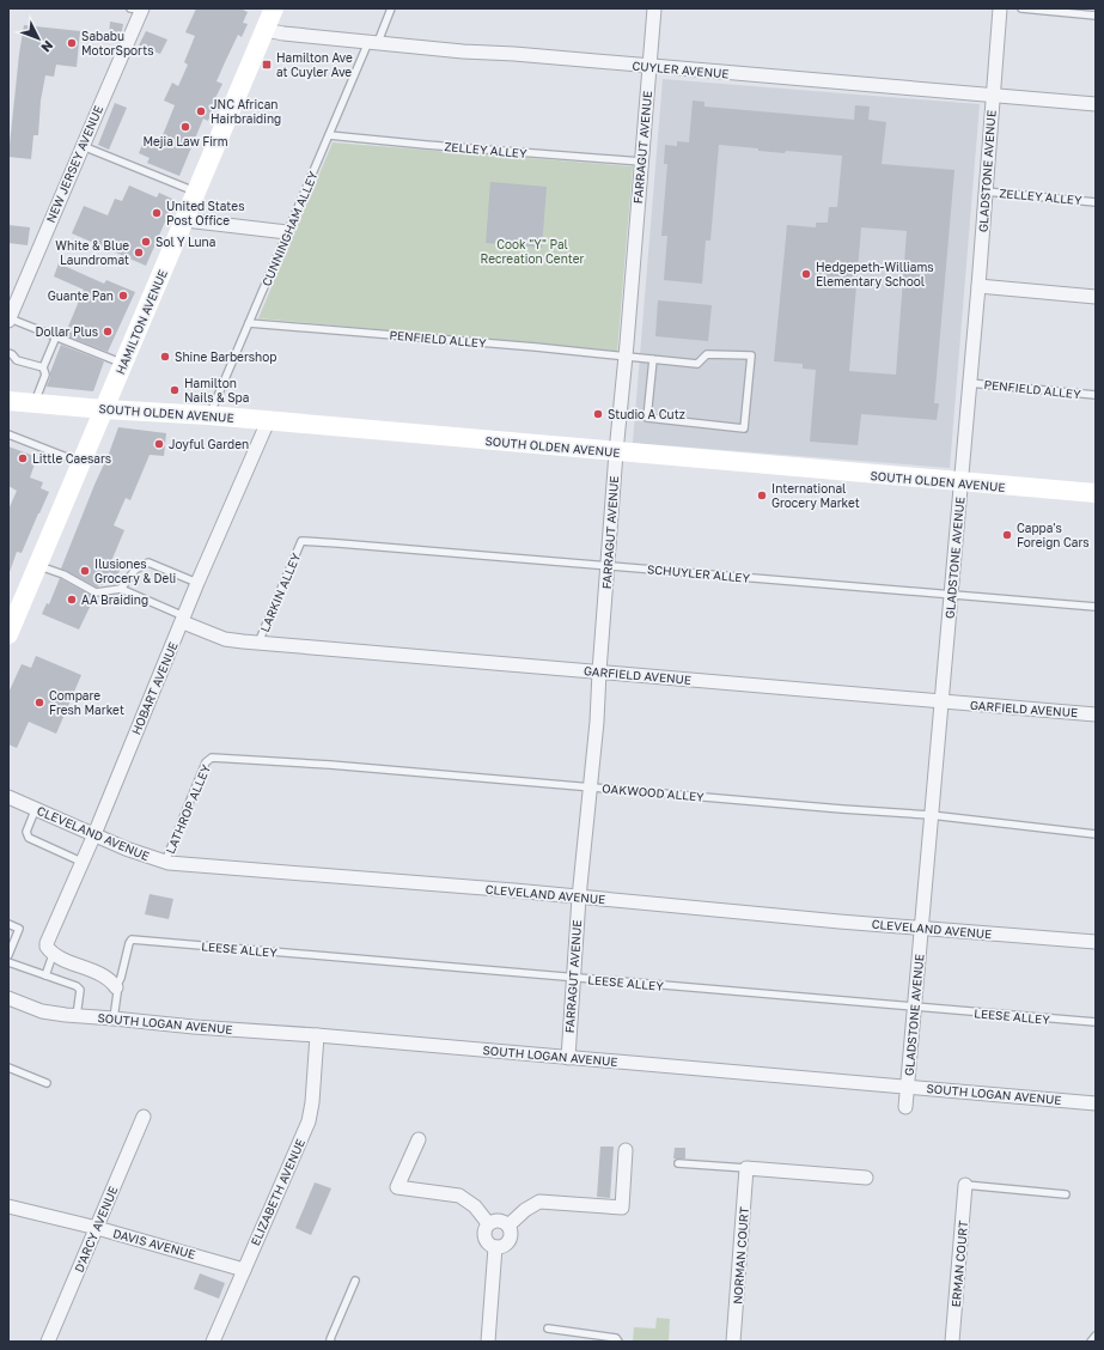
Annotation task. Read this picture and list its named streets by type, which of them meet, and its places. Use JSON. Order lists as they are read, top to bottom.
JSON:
{
  "streets": {
    "main road": ["HAMILTON AVENUE", "SOUTH OLDEN AVENUE"],
    "street": [
      "CUYLER AVENUE",
      "FARRAGUT AVENUE",
      "NEW JERSEY AVENUE",
      "GLADSTONE AVENUE",
      "GARFIELD AVENUE",
      "HOBART AVENUE",
      "CLEVELAND AVENUE",
      "SOUTH LOGAN AVENUE",
      "ELIZABETH AVENUE",
      "D'ARCY AVENUE",
      "DAVIS AVENUE",
      "NORMAN COURT",
      "ERMAN COURT"
    ],
    "lane": [
      "ZELLEY ALLEY",
      "CUNNINGHAM ALLEY",
      "PENFIELD ALLEY",
      "SCHUYLER ALLEY",
      "LARKIN ALLEY",
      "OAKWOOD ALLEY",
      "LATHROP ALLEY",
      "LEESE ALLEY"
    ]
  },
  "crossings": [
    ["CUYLER AVENUE", "FARRAGUT AVENUE"],
    ["CUYLER AVENUE", "GLADSTONE AVENUE"],
    ["CUYLER AVENUE", "CUNNINGHAM ALLEY"],
    ["CUYLER AVENUE", "HAMILTON AVENUE"],
    ["FARRAGUT AVENUE", "ZELLEY ALLEY"],
    ["FARRAGUT AVENUE", "PENFIELD ALLEY"],
    ["FARRAGUT AVENUE", "SOUTH OLDEN AVENUE"],
    ["FARRAGUT AVENUE", "SCHUYLER ALLEY"],
    ["FARRAGUT AVENUE", "GARFIELD AVENUE"],
    ["FARRAGUT AVENUE", "OAKWOOD ALLEY"],
    ["FARRAGUT AVENUE", "CLEVELAND AVENUE"],
    ["FARRAGUT AVENUE", "LEESE ALLEY"],
    ["FARRAGUT AVENUE", "SOUTH LOGAN AVENUE"],
    ["ZELLEY ALLEY", "GLADSTONE AVENUE"],
    ["ZELLEY ALLEY", "CUNNINGHAM ALLEY"],
    ["GLADSTONE AVENUE", "PENFIELD ALLEY"],
    ["GLADSTONE AVENUE", "SOUTH OLDEN AVENUE"],
    ["GLADSTONE AVENUE", "SCHUYLER ALLEY"],
    ["GLADSTONE AVENUE", "GARFIELD AVENUE"],
    ["GLADSTONE AVENUE", "OAKWOOD ALLEY"],
    ["GLADSTONE AVENUE", "CLEVELAND AVENUE"],
    ["GLADSTONE AVENUE", "LEESE ALLEY"],
    ["GLADSTONE AVENUE", "SOUTH LOGAN AVENUE"],
    ["CUNNINGHAM ALLEY", "PENFIELD ALLEY"],
    ["CUNNINGHAM ALLEY", "SOUTH OLDEN AVENUE"],
    ["HAMILTON AVENUE", "SOUTH OLDEN AVENUE"],
    ["SOUTH OLDEN AVENUE", "HOBART AVENUE"],
    ["SCHUYLER ALLEY", "LARKIN ALLEY"],
    ["LARKIN ALLEY", "GARFIELD AVENUE"],
    ["GARFIELD AVENUE", "HOBART AVENUE"],
    ["HOBART AVENUE", "CLEVELAND AVENUE"],
    ["OAKWOOD ALLEY", "LATHROP ALLEY"],
    ["LATHROP ALLEY", "CLEVELAND AVENUE"],
    ["SOUTH LOGAN AVENUE", "ELIZABETH AVENUE"],
    ["ELIZABETH AVENUE", "DAVIS AVENUE"],
    ["D'ARCY AVENUE", "DAVIS AVENUE"]
  ],
  "parks": ["Cook \"Y\" Pal Recreation Center"],
  "places": {
    "other": [
      "Sababu MotorSports",
      "JNC African Hairbraiding",
      "Mejia Law Firm",
      "United States Post Office",
      "Sol Y Luna",
      "White & Blue Laundromat",
      "Hedgepeth-Williams Elementary School",
      "Guante Pan",
      "Dollar Plus",
      "Shine Barbershop",
      "Hamilton Nails & Spa",
      "Studio A Cutz",
      "Joyful Garden",
      "Little Caesars",
      "International Grocery Market",
      "Cappa's Foreign Cars",
      "Ilusiones Grocery & Deli",
      "AA Braiding",
      "Compare Fresh Market"
    ],
    "transit": ["Hamilton Ave at Cuyler Ave"]
  },
  "north": "bottom right"
}
